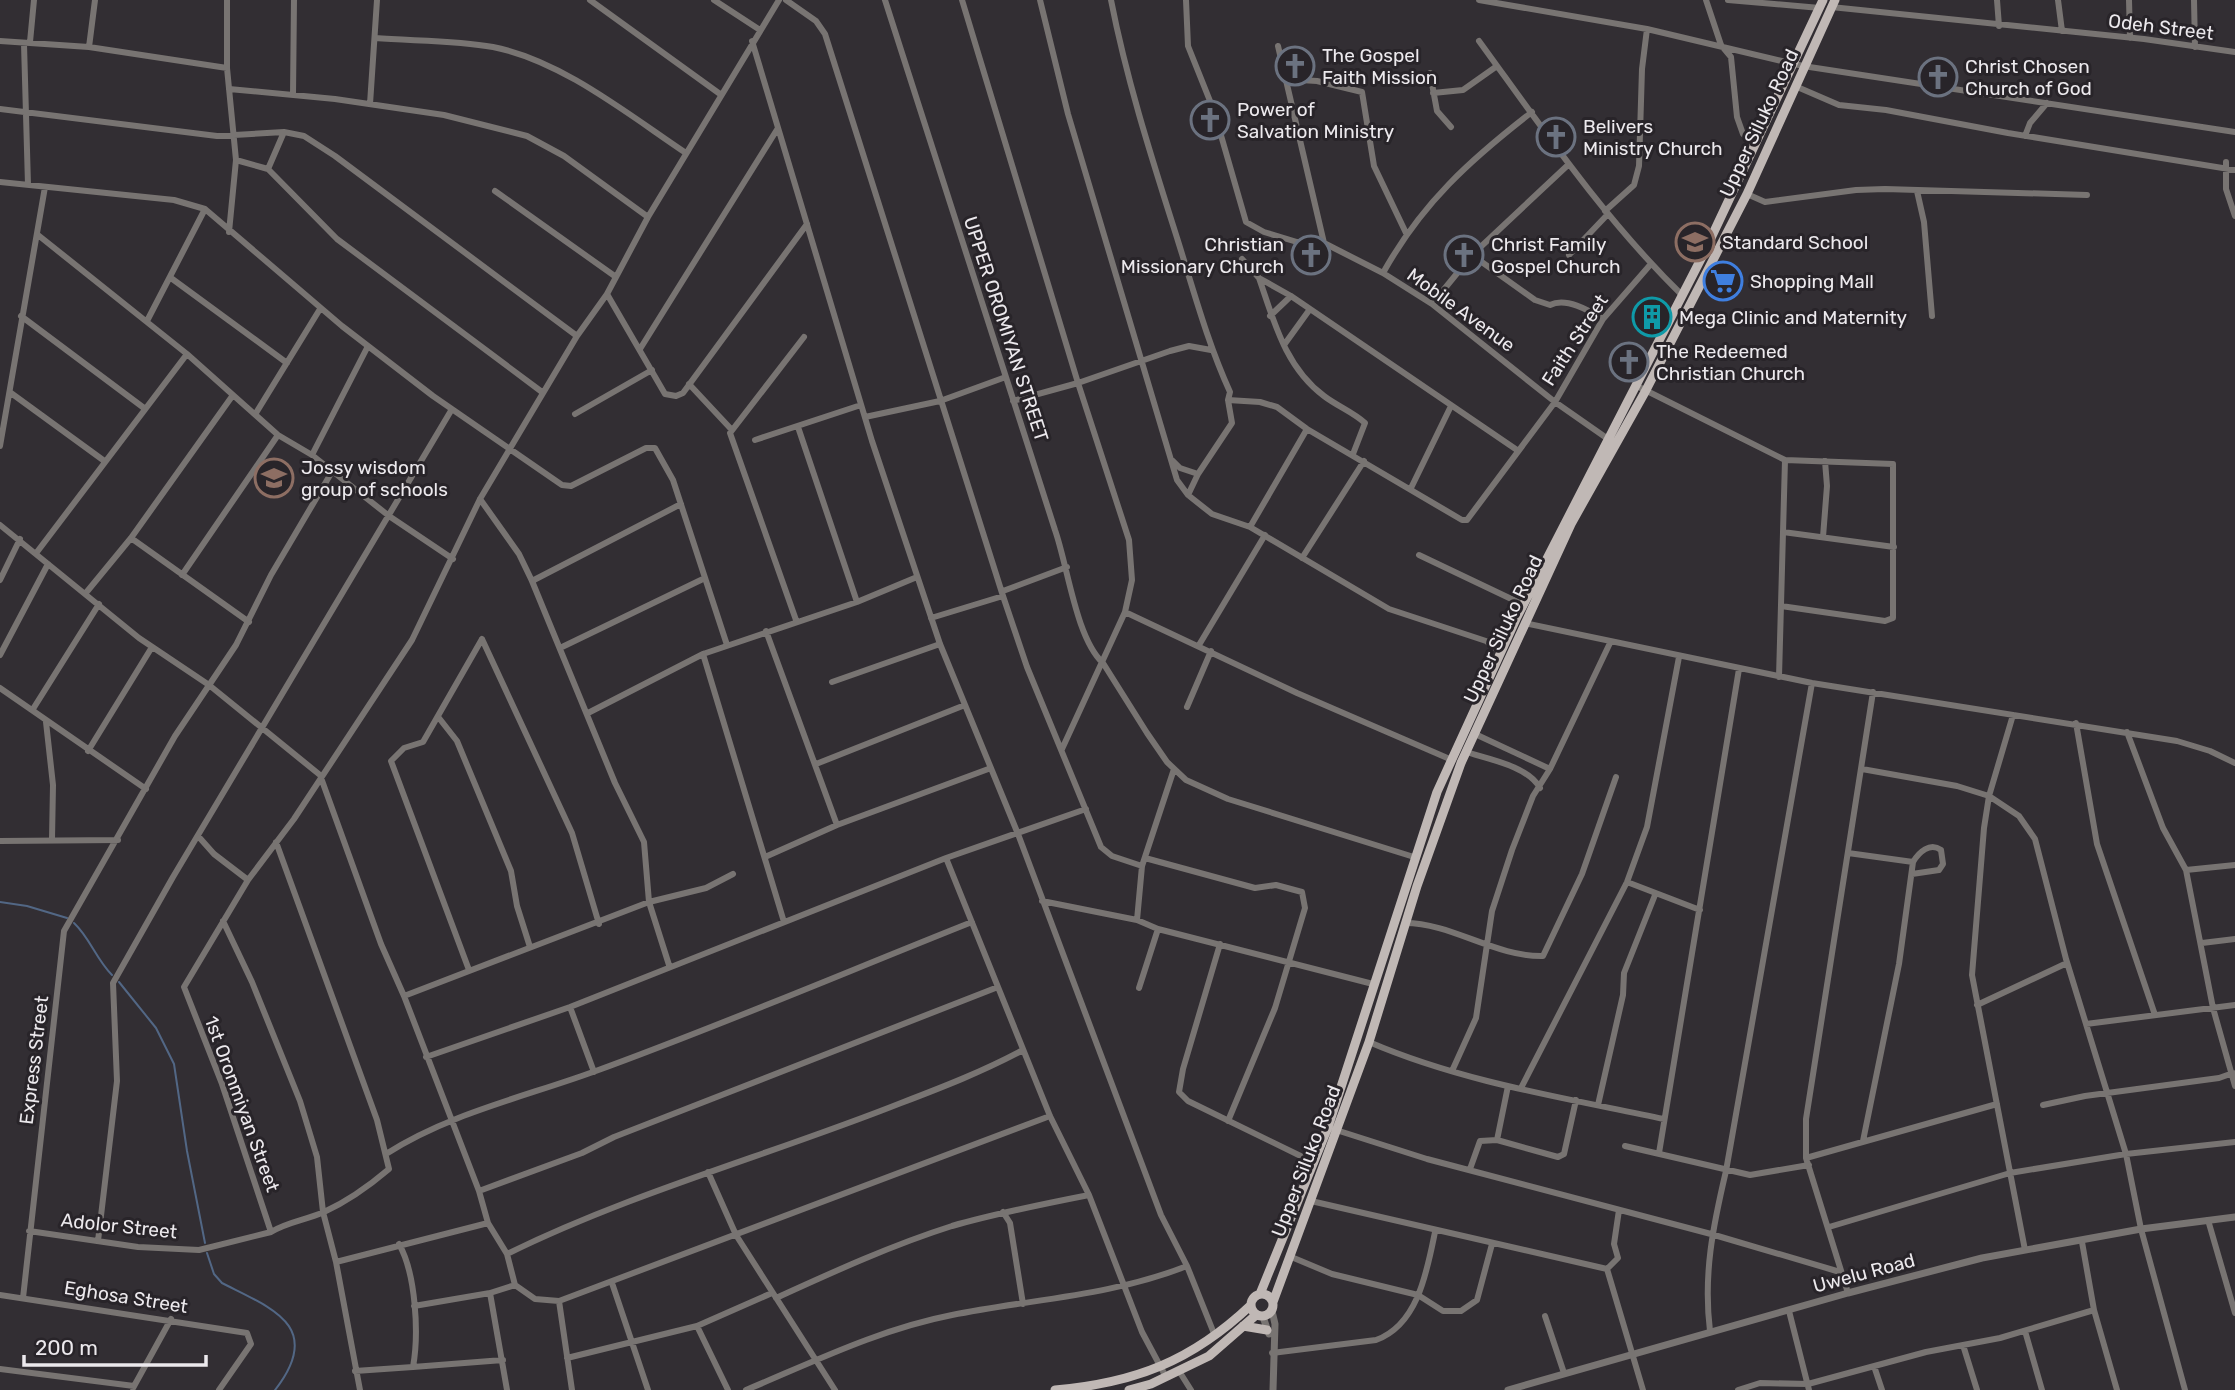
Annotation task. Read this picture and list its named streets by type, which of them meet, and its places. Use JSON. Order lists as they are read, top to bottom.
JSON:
{
  "streets": {
    "main road": ["Upper Siluko Road"],
    "street": [
      "Odeh Street",
      "Mobile Avenue",
      "UPPER OROMIYAN STREET",
      "Faith Street",
      "Express Street",
      "1st Oronmiyan Street",
      "Adolor Street",
      "Uwelu Road",
      "Eghosa Street"
    ]
  },
  "crossings": [
    ["Odeh Street", "Upper Siluko Road"],
    ["Upper Siluko Road", "Mobile Avenue"],
    ["Mobile Avenue", "Faith Street"],
    ["Express Street", "Adolor Street"],
    ["Express Street", "Eghosa Street"],
    ["1st Oronmiyan Street", "Adolor Street"]
  ],
  "places": {
    "church": [
      "The Gospel Faith Mission",
      "Christ Chosen Church of God",
      "Power of Salvation Ministry",
      "Belivers Ministry Church",
      "Christian Missionary Church",
      "Christ Family Gospel Church",
      "The Redeemed Christian Church"
    ],
    "school or university": ["Standard School", "Jossy wisdom group of schools"],
    "supermarket": ["Shopping Mall"],
    "building": ["Mega Clinic and Maternity"]
  },
  "scale_bar": "200 m"
}
